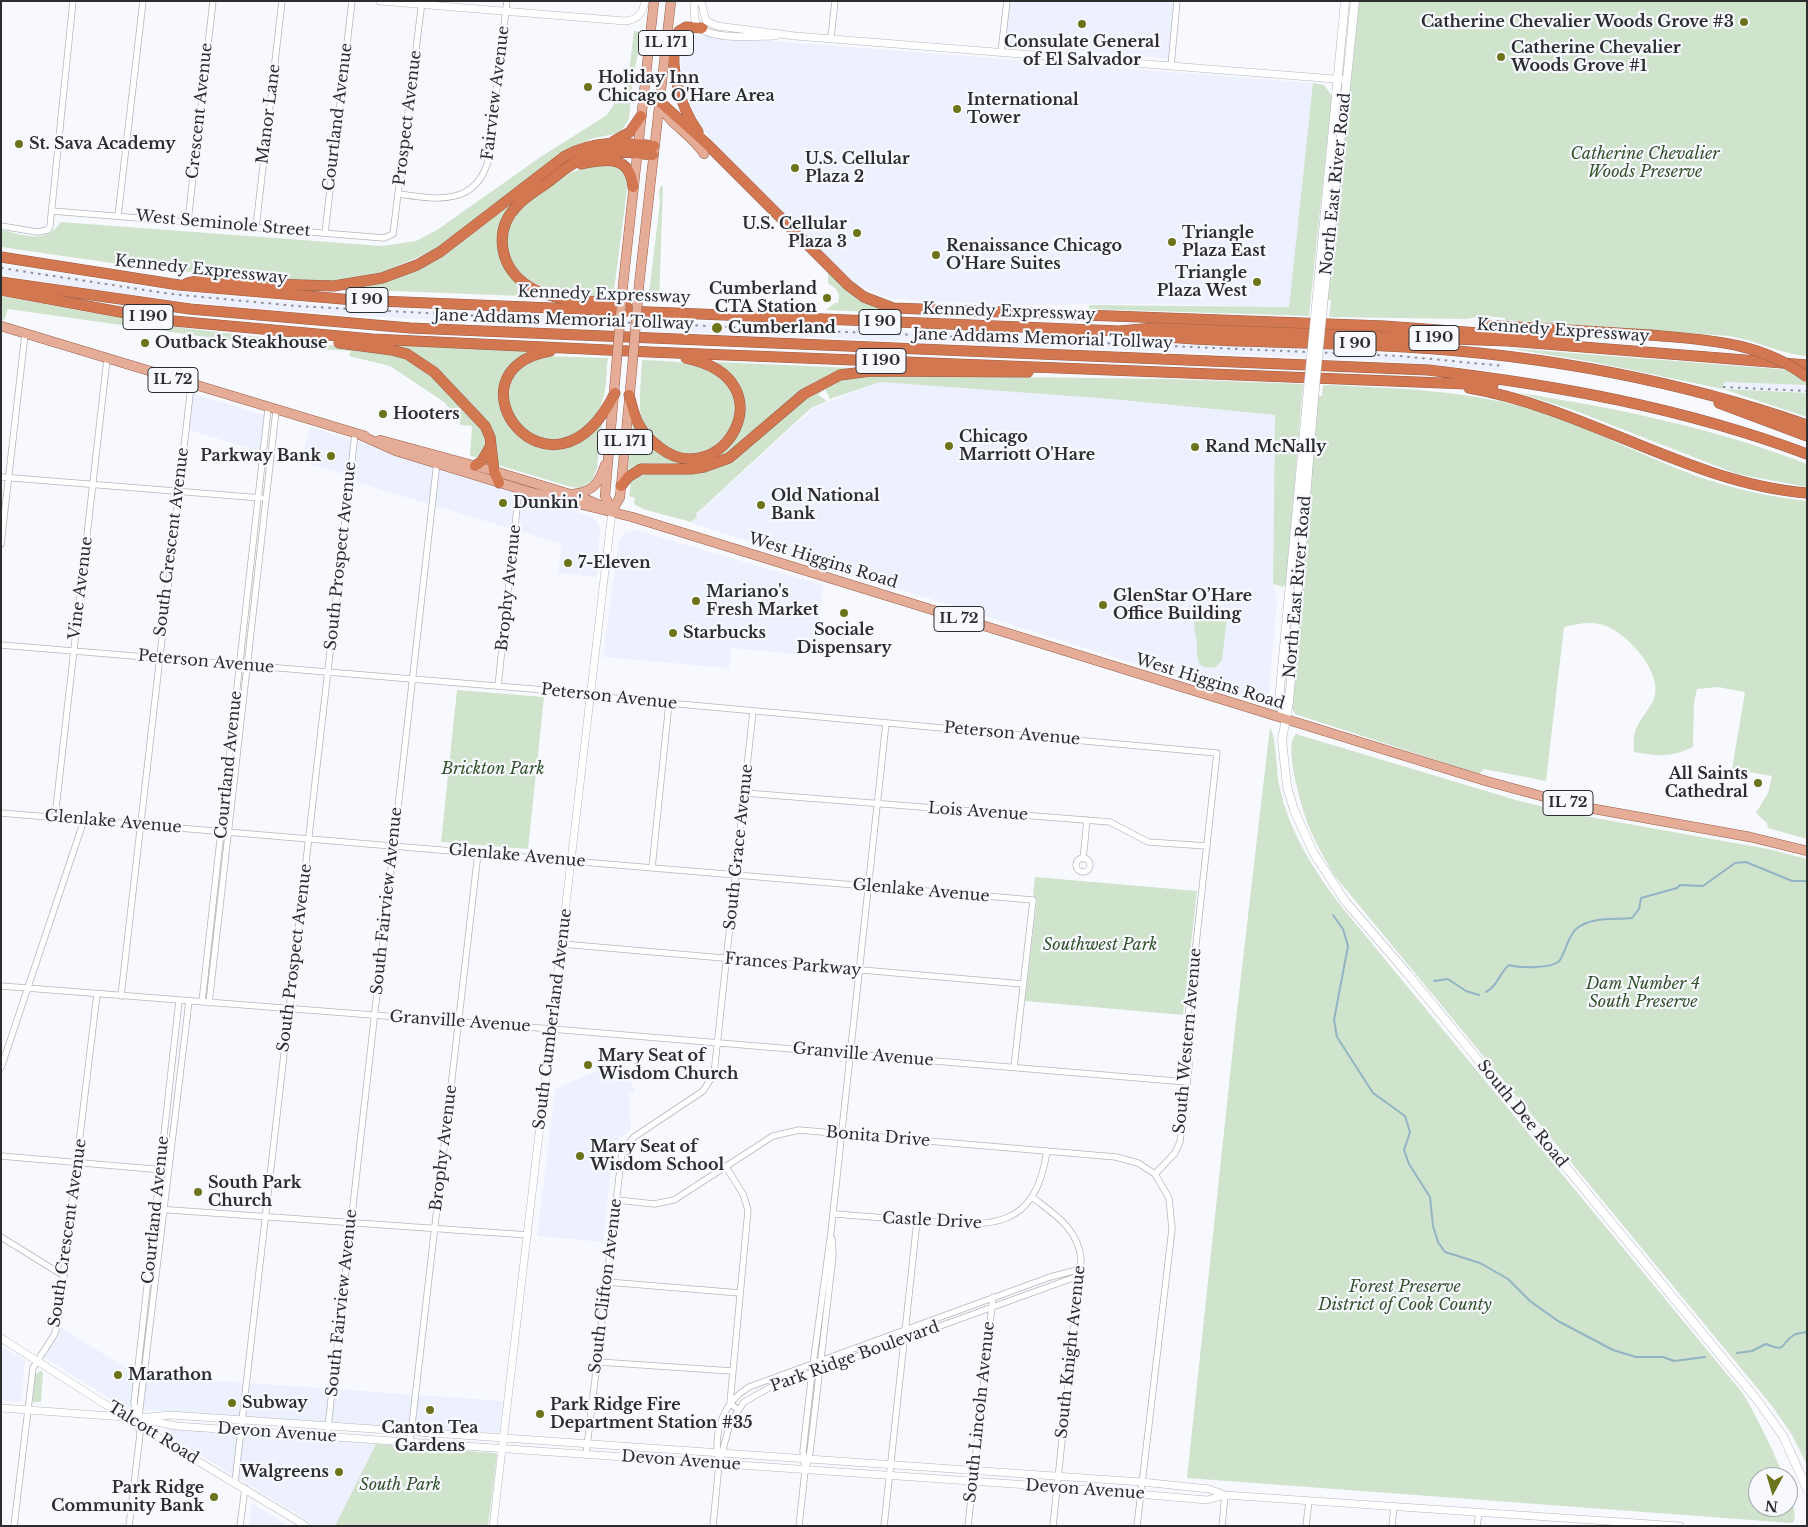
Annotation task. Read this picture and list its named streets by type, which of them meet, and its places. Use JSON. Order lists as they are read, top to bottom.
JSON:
{
  "streets": {
    "highway": [
      "Kennedy Expressway",
      "I 90",
      "I 190",
      "Jane Addams Memorial Tollway"
    ],
    "main road": [
      "IL 171",
      "North East River Road",
      "IL 72",
      "West Higgins Road",
      "South Dee Road"
    ],
    "street": [
      "Fairview Avenue",
      "Crescent Avenue",
      "Manor Lane",
      "Courtland Avenue",
      "Prospect Avenue",
      "West Seminole Street",
      "South Crescent Avenue",
      "South Prospect Avenue",
      "Vine Avenue",
      "Brophy Avenue",
      "Peterson Avenue",
      "Lois Avenue",
      "Glenlake Avenue",
      "South Grace Avenue",
      "South Fairview Avenue",
      "Frances Parkway",
      "South Cumberland Avenue",
      "Granville Avenue",
      "South Western Avenue",
      "Bonita Drive",
      "Castle Drive",
      "South Clifton Avenue",
      "South Knight Avenue",
      "Park Ridge Boulevard",
      "South Lincoln Avenue",
      "Talcott Road",
      "Devon Avenue"
    ]
  },
  "crossings": [
    ["IL 171", "West Higgins Road"],
    ["IL 171", "South Cumberland Avenue"],
    ["Fairview Avenue", "Prospect Avenue"],
    ["Crescent Avenue", "West Seminole Street"],
    ["Manor Lane", "West Seminole Street"],
    ["Courtland Avenue", "West Seminole Street"],
    ["Courtland Avenue", "West Higgins Road"],
    ["Courtland Avenue", "Peterson Avenue"],
    ["Courtland Avenue", "Glenlake Avenue"],
    ["Courtland Avenue", "Granville Avenue"],
    ["Courtland Avenue", "Talcott Road"],
    ["Courtland Avenue", "Devon Avenue"],
    ["Prospect Avenue", "West Seminole Street"],
    ["North East River Road", "West Higgins Road"],
    ["North East River Road", "South Dee Road"],
    ["Kennedy Expressway", "Jane Addams Memorial Tollway"],
    ["South Crescent Avenue", "West Higgins Road"],
    ["South Crescent Avenue", "Peterson Avenue"],
    ["South Crescent Avenue", "Glenlake Avenue"],
    ["South Crescent Avenue", "Granville Avenue"],
    ["South Crescent Avenue", "Talcott Road"],
    ["South Crescent Avenue", "Devon Avenue"],
    ["South Prospect Avenue", "West Higgins Road"],
    ["South Prospect Avenue", "Peterson Avenue"],
    ["South Prospect Avenue", "Glenlake Avenue"],
    ["South Prospect Avenue", "Granville Avenue"],
    ["South Prospect Avenue", "Talcott Road"],
    ["South Prospect Avenue", "Devon Avenue"],
    ["West Higgins Road", "Vine Avenue"],
    ["West Higgins Road", "Brophy Avenue"],
    ["West Higgins Road", "South Fairview Avenue"],
    ["West Higgins Road", "South Cumberland Avenue"],
    ["West Higgins Road", "South Dee Road"],
    ["Vine Avenue", "Peterson Avenue"],
    ["Vine Avenue", "Glenlake Avenue"],
    ["Brophy Avenue", "Peterson Avenue"],
    ["Brophy Avenue", "Glenlake Avenue"],
    ["Brophy Avenue", "Granville Avenue"],
    ["Brophy Avenue", "Devon Avenue"],
    ["Peterson Avenue", "South Grace Avenue"],
    ["Peterson Avenue", "South Fairview Avenue"],
    ["Peterson Avenue", "South Cumberland Avenue"],
    ["Peterson Avenue", "South Western Avenue"],
    ["Lois Avenue", "South Grace Avenue"],
    ["Lois Avenue", "South Western Avenue"],
    ["Glenlake Avenue", "South Grace Avenue"],
    ["Glenlake Avenue", "South Fairview Avenue"],
    ["Glenlake Avenue", "Frances Parkway"],
    ["Glenlake Avenue", "South Cumberland Avenue"],
    ["South Grace Avenue", "Frances Parkway"],
    ["South Grace Avenue", "Granville Avenue"],
    ["South Grace Avenue", "South Clifton Avenue"],
    ["South Fairview Avenue", "Granville Avenue"],
    ["South Fairview Avenue", "Devon Avenue"],
    ["Frances Parkway", "South Cumberland Avenue"],
    ["South Cumberland Avenue", "Granville Avenue"],
    ["South Cumberland Avenue", "Devon Avenue"],
    ["Granville Avenue", "South Western Avenue"],
    ["Granville Avenue", "South Clifton Avenue"],
    ["South Western Avenue", "Bonita Drive"],
    ["Bonita Drive", "Castle Drive"],
    ["Bonita Drive", "South Clifton Avenue"],
    ["Castle Drive", "South Knight Avenue"],
    ["South Clifton Avenue", "Devon Avenue"],
    ["South Knight Avenue", "Park Ridge Boulevard"],
    ["South Knight Avenue", "Devon Avenue"],
    ["Park Ridge Boulevard", "South Lincoln Avenue"],
    ["Park Ridge Boulevard", "Devon Avenue"],
    ["South Lincoln Avenue", "Devon Avenue"],
    ["Talcott Road", "Devon Avenue"]
  ],
  "parks": [
    "Catherine Chevalier Woods Preserve",
    "Brickton Park",
    "Southwest Park",
    "Dam Number 4 South Preserve",
    "Forest Preserve District of Cook County",
    "South Park"
  ],
  "places": [
    "Catherine Chevalier Woods Grove #3",
    "Consulate General of El Salvador",
    "Catherine Chevalier Woods Grove #1",
    "Holiday Inn Chicago O'Hare Area",
    "International Tower",
    "St. Sava Academy",
    "U.S. Cellular Plaza 2",
    "U.S. Cellular Plaza 3",
    "Triangle Plaza East",
    "Renaissance Chicago O'Hare Suites",
    "Triangle Plaza West",
    "Cumberland CTA Station",
    "Cumberland",
    "Outback Steakhouse",
    "Hooters",
    "Chicago Marriott O'Hare",
    "Rand McNally",
    "Parkway Bank",
    "Dunkin'",
    "Old National Bank",
    "7-Eleven",
    "Mariano's Fresh Market",
    "GlenStar O’Hare Office Building",
    "Sociale Dispensary",
    "Starbucks",
    "All Saints Cathedral",
    "Mary Seat of Wisdom Church",
    "Mary Seat of Wisdom School",
    "South Park Church",
    "Marathon",
    "Subway",
    "Canton Tea Gardens",
    "Park Ridge Fire Department Station #35",
    "Walgreens",
    "Park Ridge Community Bank"
  ],
  "north": "bottom"
}
